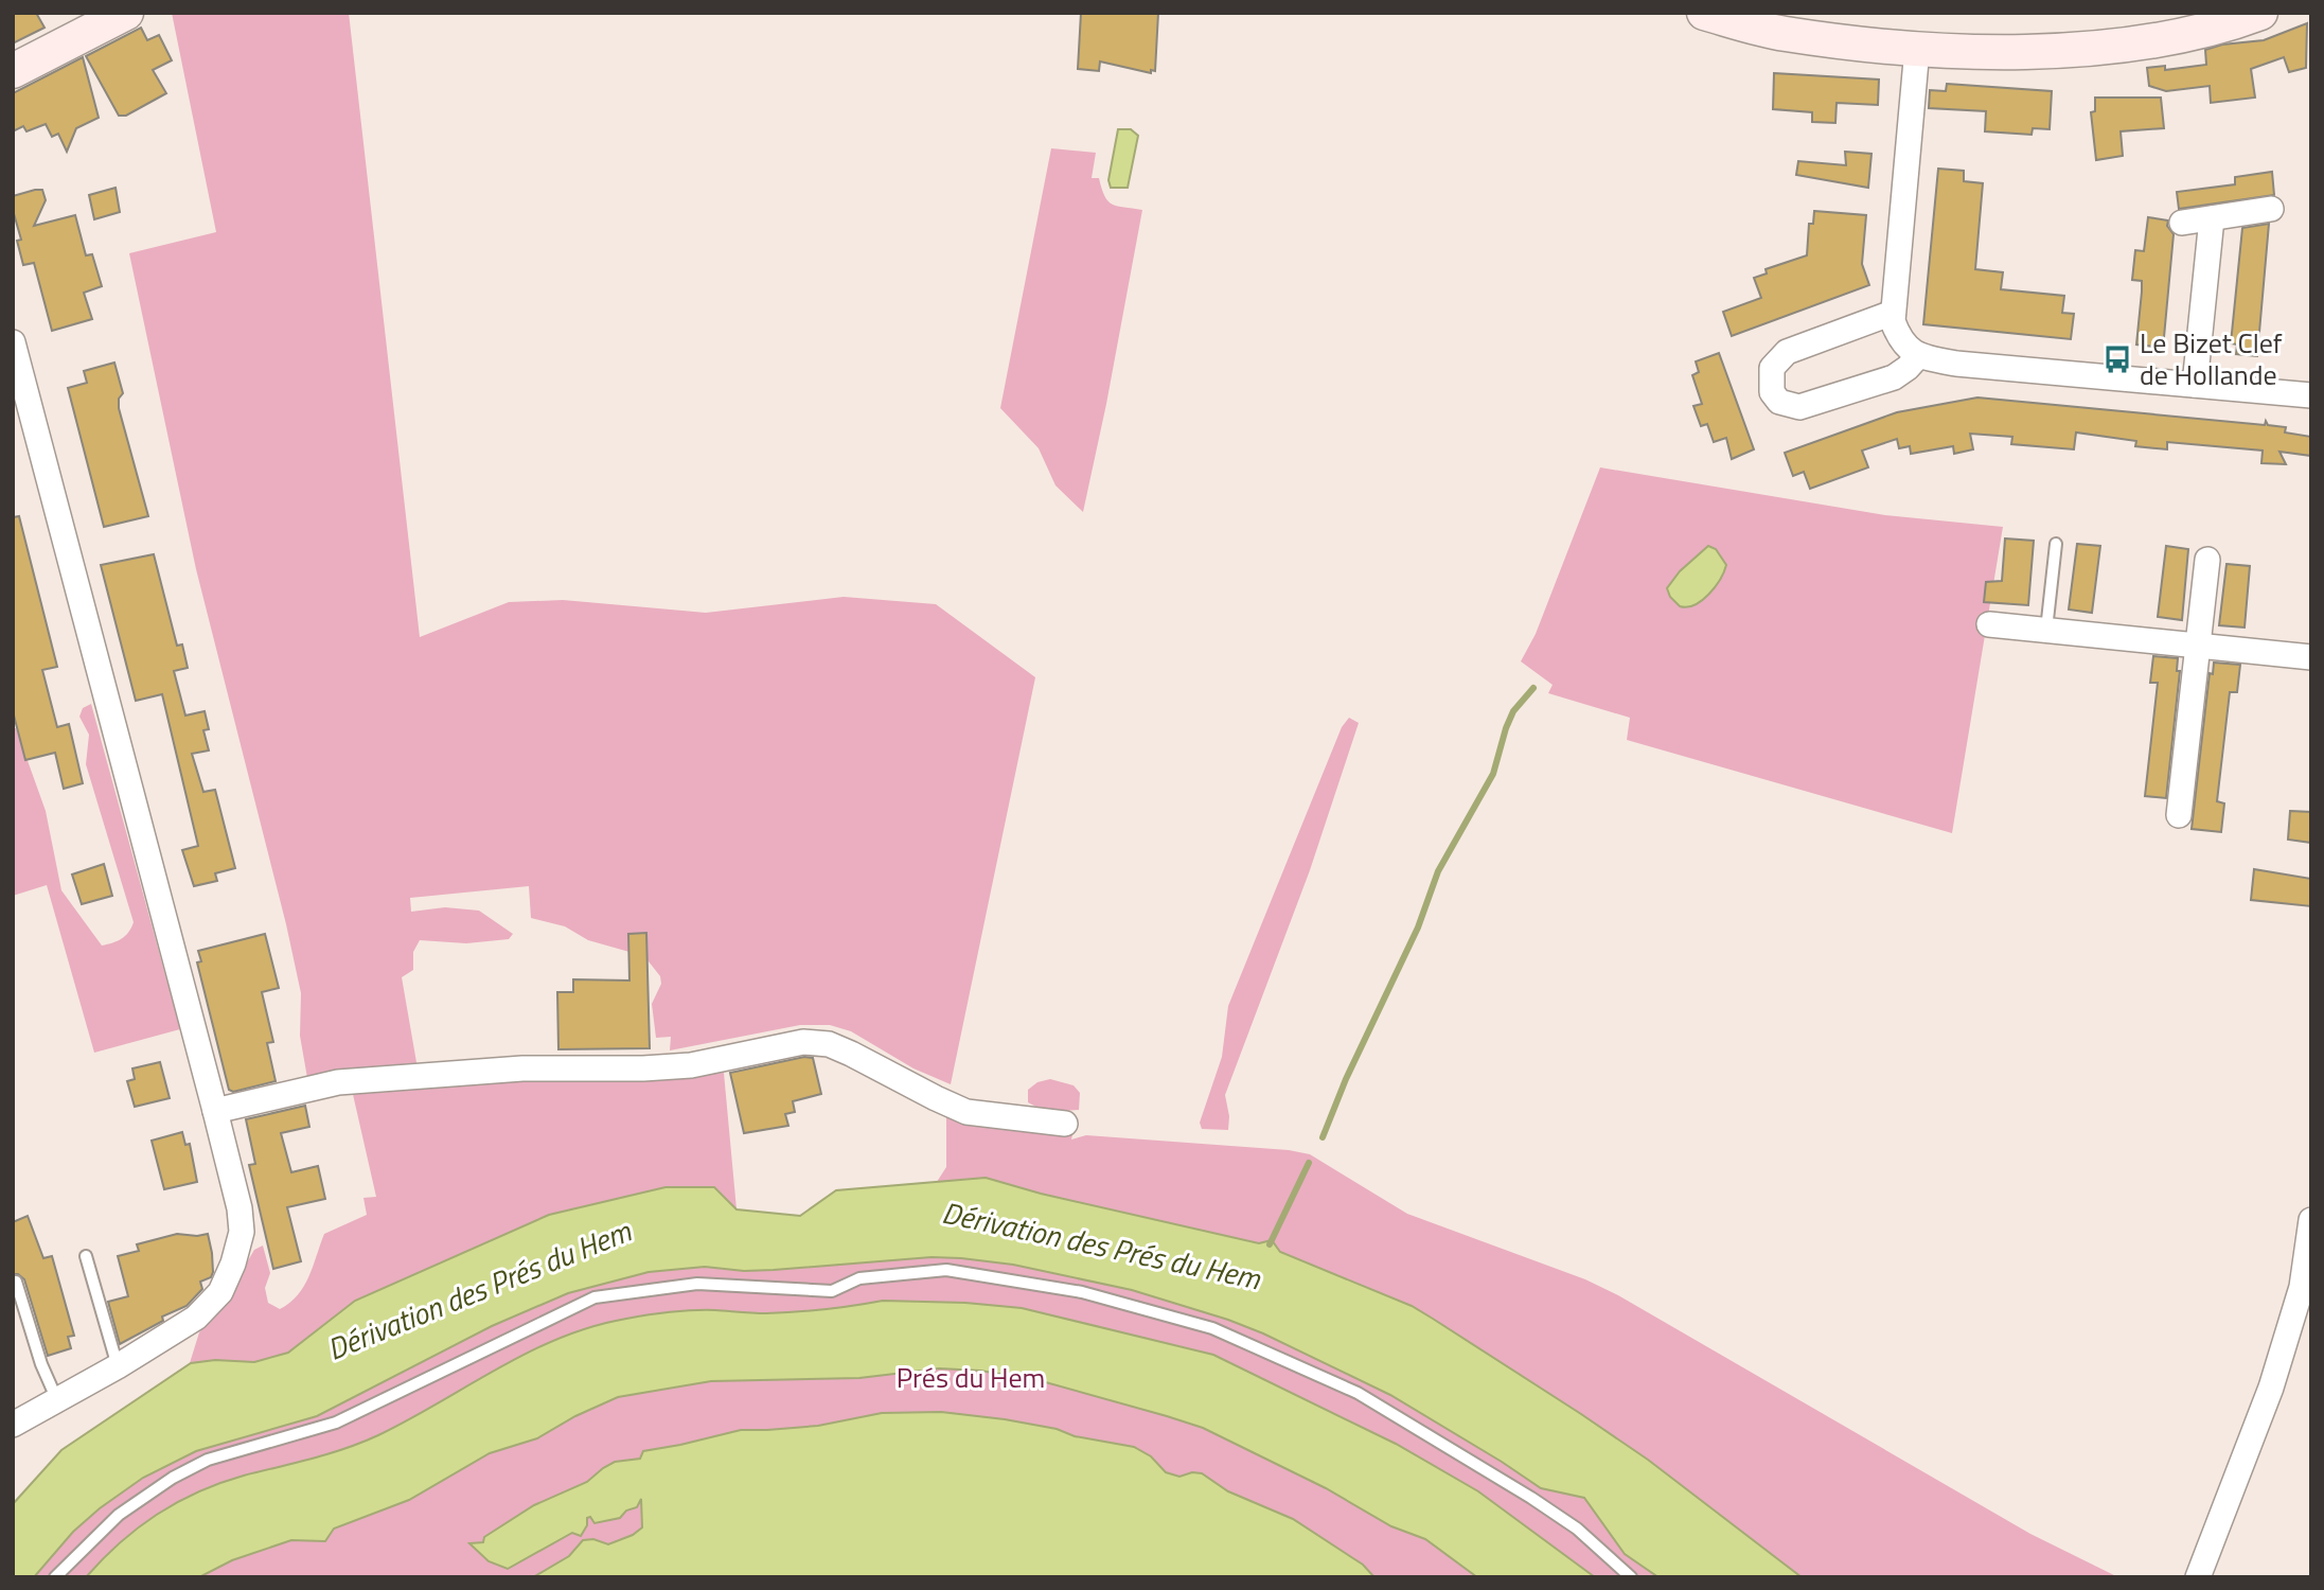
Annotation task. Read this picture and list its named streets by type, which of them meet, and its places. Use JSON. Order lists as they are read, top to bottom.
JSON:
{
  "water": ["Dérivation des Prés du Hem"],
  "parks": ["Prés du Hem"],
  "places": {
    "bus stop": ["Le Bizet Clef de Hollande"]
  }
}
